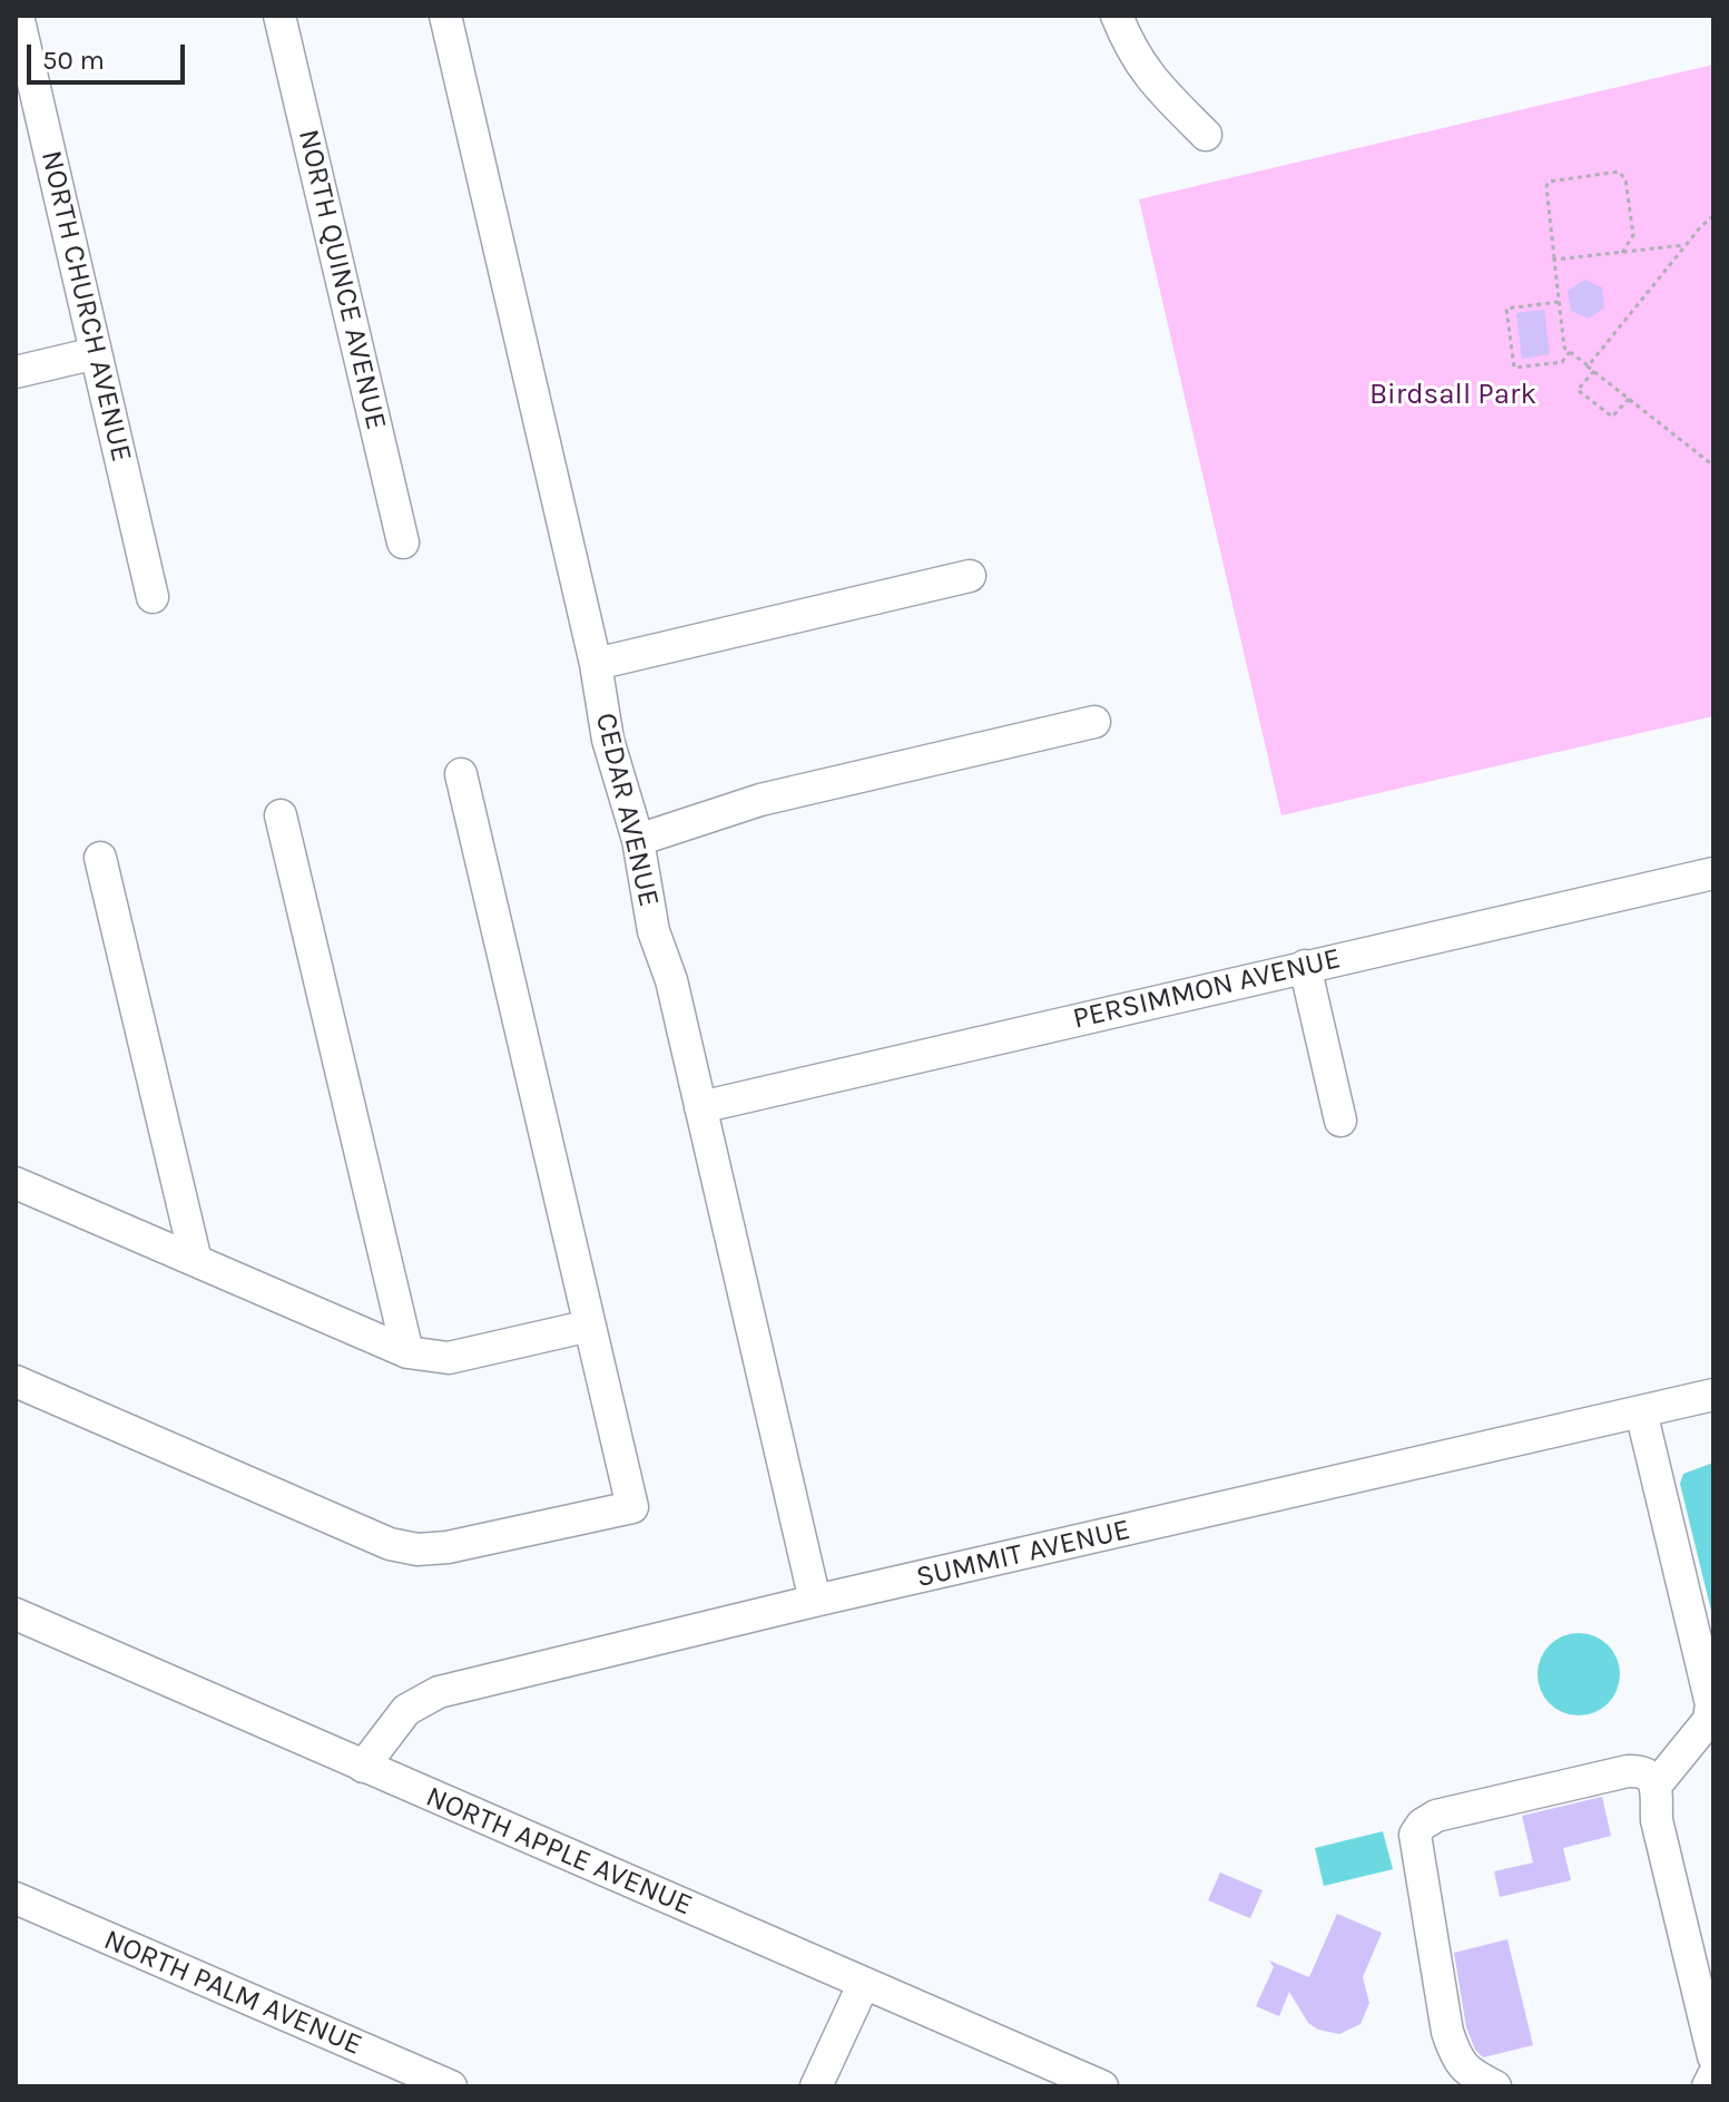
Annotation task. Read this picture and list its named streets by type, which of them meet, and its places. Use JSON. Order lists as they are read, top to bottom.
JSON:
{
  "streets": {
    "street": [
      "NORTH QUINCE AVENUE",
      "NORTH CHURCH AVENUE",
      "CEDAR AVENUE",
      "PERSIMMON AVENUE",
      "SUMMIT AVENUE",
      "NORTH APPLE AVENUE",
      "NORTH PALM AVENUE"
    ]
  },
  "crossings": [
    ["CEDAR AVENUE", "PERSIMMON AVENUE"],
    ["CEDAR AVENUE", "SUMMIT AVENUE"],
    ["SUMMIT AVENUE", "NORTH APPLE AVENUE"]
  ],
  "parks": ["Birdsall Park"],
  "scale_bar": "50 m"
}
